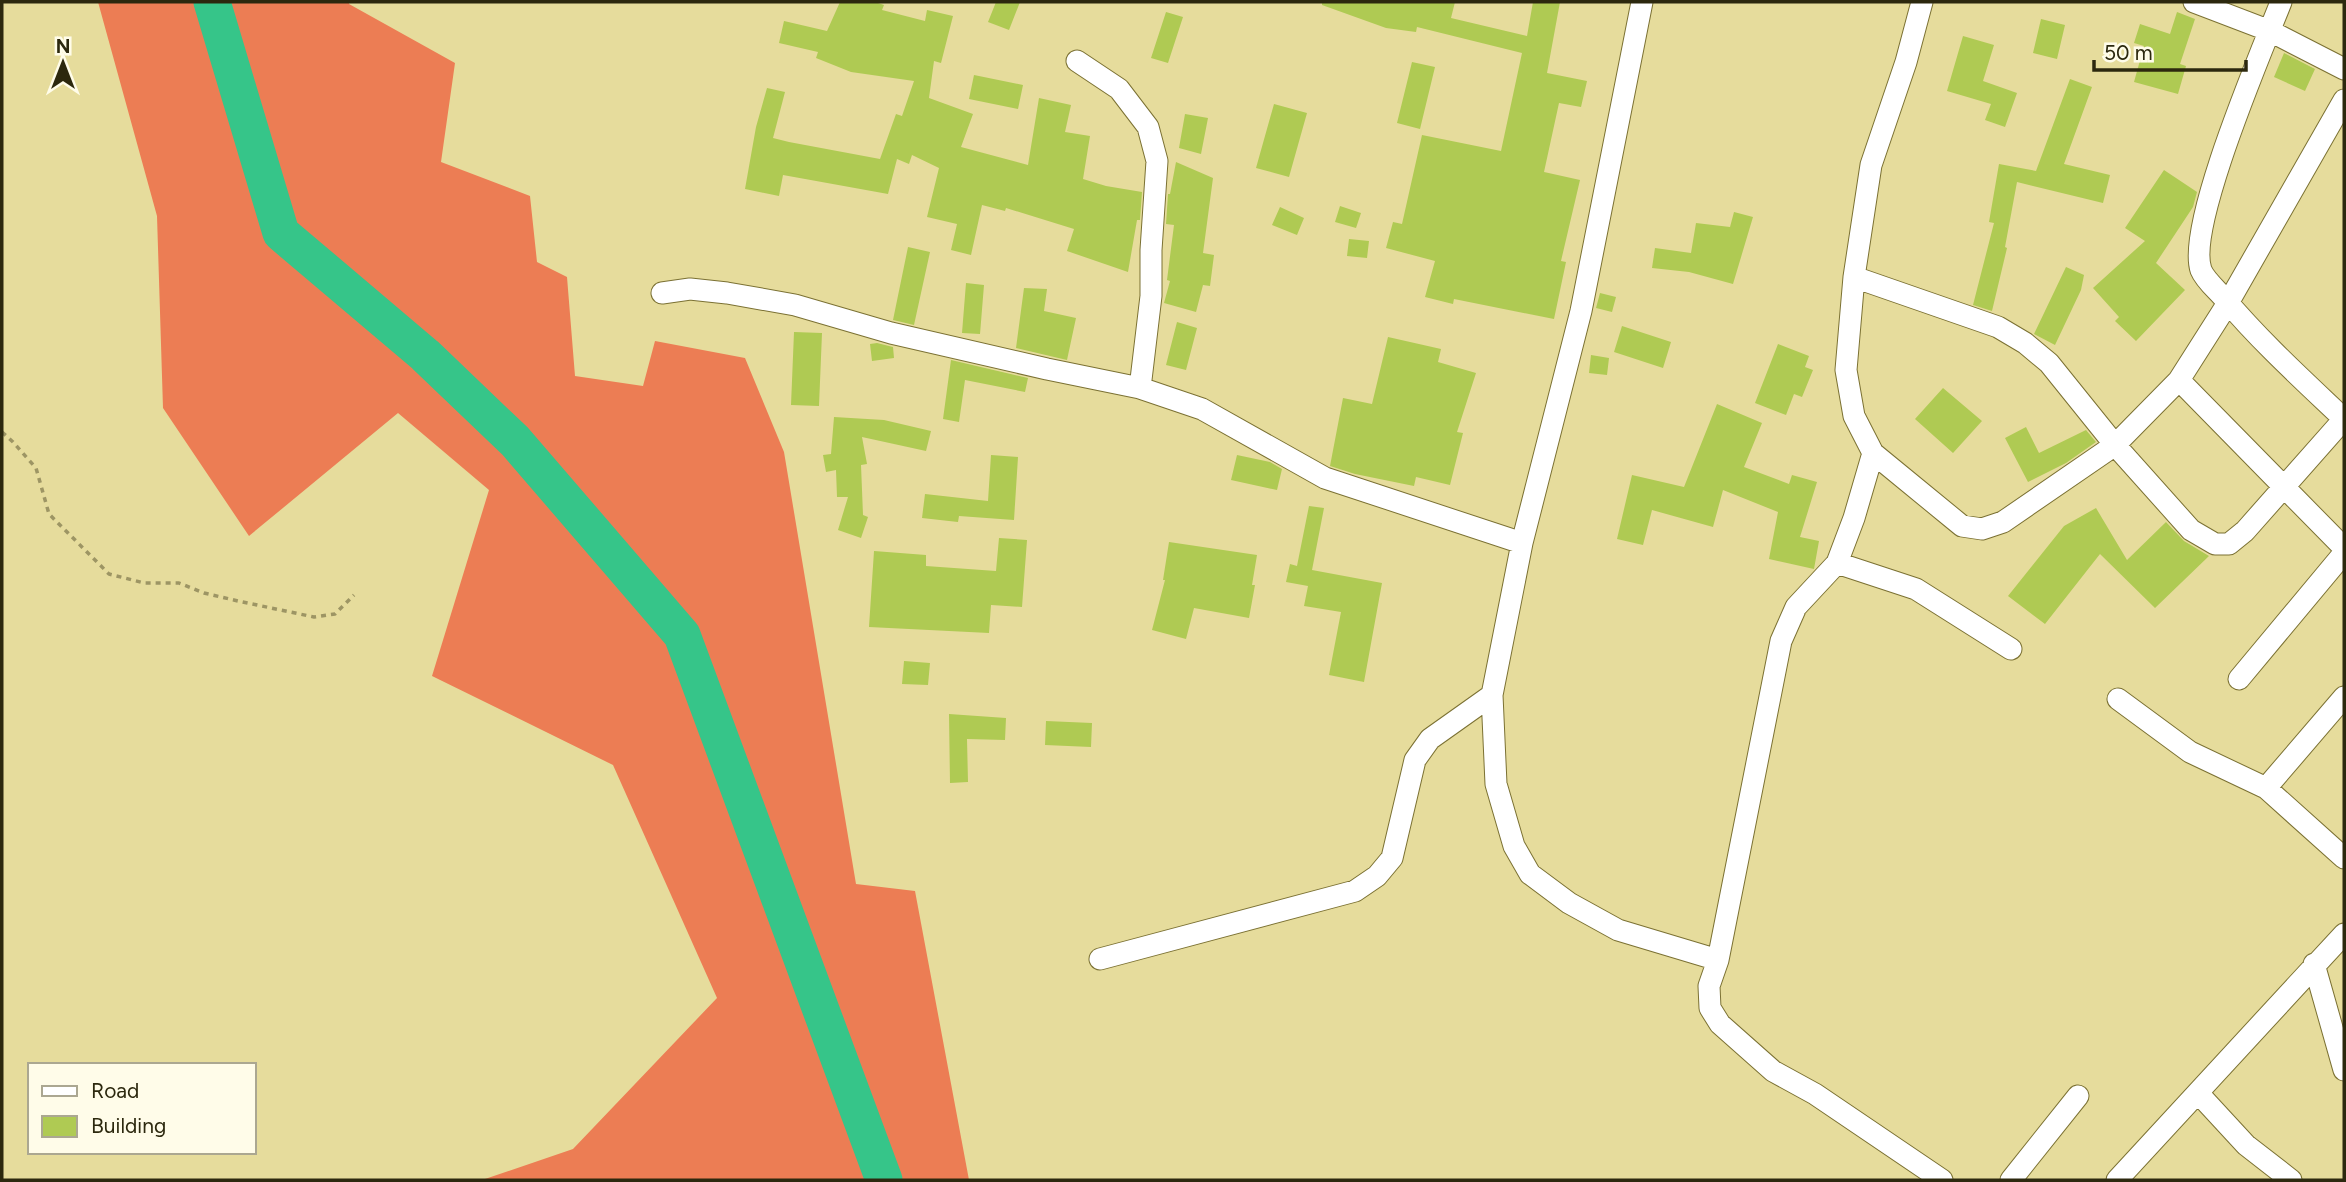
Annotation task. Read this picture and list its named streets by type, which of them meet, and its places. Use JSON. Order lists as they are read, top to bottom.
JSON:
{
  "legend": ["Road", "Building"],
  "scale_bar": "50 m",
  "north": "top"
}
